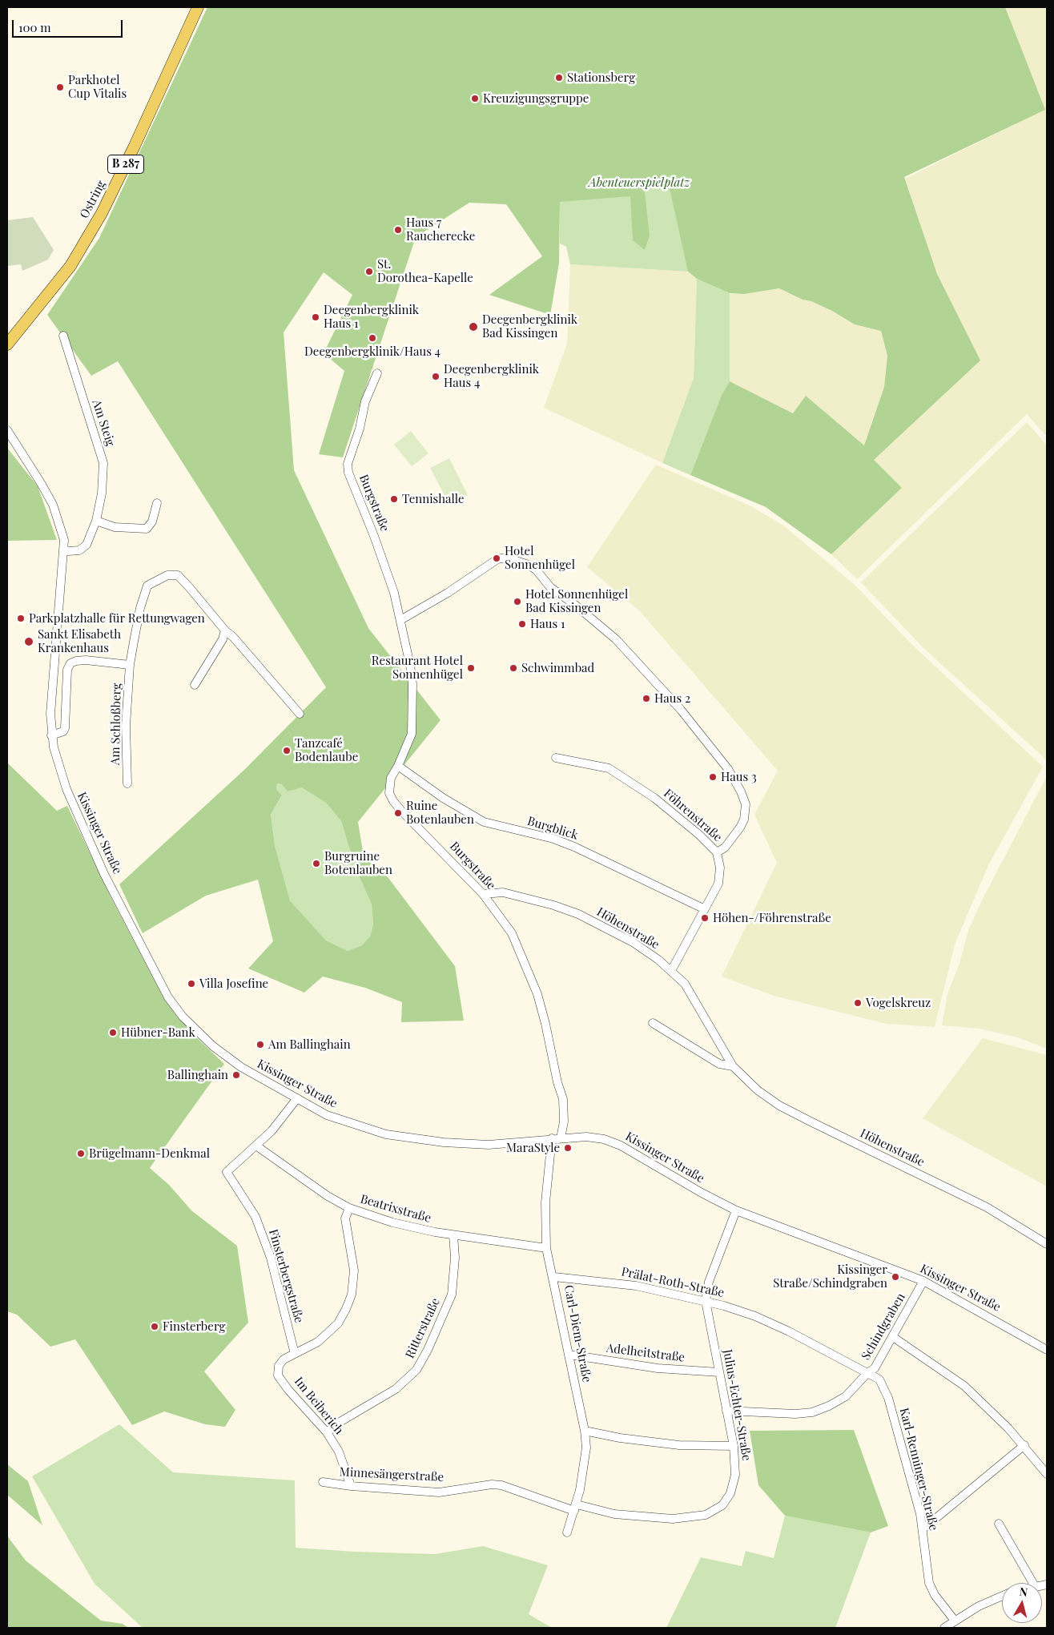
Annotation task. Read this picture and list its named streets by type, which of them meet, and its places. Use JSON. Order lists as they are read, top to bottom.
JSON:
{
  "streets": {
    "main road": ["B 287", "Ostring"],
    "street": [
      "Am Steig",
      "Burgstraße",
      "Am Schloßberg",
      "Föhrenstraße",
      "Burgblick",
      "Kissinger Straße",
      "Höhenstraße",
      "Beatrixstraße",
      "Finsterbergstraße",
      "Prälat-Roth-Straße",
      "Schindgraben",
      "Ritterstraße",
      "Carl-Diem-Straße",
      "Adelheitstraße",
      "Julius-Echter-Straße",
      "Im Beiberich",
      "Karl-Renninger-Straße",
      "Minnesängerstraße"
    ]
  },
  "crossings": [
    ["Am Steig", "Kissinger Straße"],
    ["Burgstraße", "Burgblick"],
    ["Burgstraße", "Kissinger Straße"],
    ["Burgstraße", "Höhenstraße"],
    ["Föhrenstraße", "Burgblick"],
    ["Föhrenstraße", "Höhenstraße"],
    ["Kissinger Straße", "Finsterbergstraße"],
    ["Kissinger Straße", "Schindgraben"],
    ["Kissinger Straße", "Carl-Diem-Straße"],
    ["Kissinger Straße", "Julius-Echter-Straße"],
    ["Beatrixstraße", "Finsterbergstraße"],
    ["Beatrixstraße", "Ritterstraße"],
    ["Beatrixstraße", "Carl-Diem-Straße"],
    ["Beatrixstraße", "Im Beiberich"],
    ["Finsterbergstraße", "Im Beiberich"],
    ["Prälat-Roth-Straße", "Schindgraben"],
    ["Prälat-Roth-Straße", "Carl-Diem-Straße"],
    ["Prälat-Roth-Straße", "Julius-Echter-Straße"],
    ["Prälat-Roth-Straße", "Karl-Renninger-Straße"],
    ["Schindgraben", "Julius-Echter-Straße"],
    ["Schindgraben", "Karl-Renninger-Straße"],
    ["Ritterstraße", "Im Beiberich"],
    ["Carl-Diem-Straße", "Adelheitstraße"],
    ["Carl-Diem-Straße", "Julius-Echter-Straße"],
    ["Carl-Diem-Straße", "Minnesängerstraße"],
    ["Adelheitstraße", "Julius-Echter-Straße"],
    ["Julius-Echter-Straße", "Minnesängerstraße"],
    ["Im Beiberich", "Minnesängerstraße"]
  ],
  "parks": ["Abenteuerspielplatz"],
  "places": [
    "Stationsberg",
    "Parkhotel Cup Vitalis",
    "Kreuzigungsgruppe",
    "Haus 7 Raucherecke",
    "St. Dorothea-Kapelle",
    "Deegenbergklinik Haus 1",
    "Deegenbergklinik Bad Kissingen",
    "Deegenbergklinik/Haus 4",
    "Deegenbergklinik Haus 4",
    "Tennishalle",
    "Hotel Sonnenhügel",
    "Hotel Sonnenhügel Bad Kissingen",
    "Parkplatzhalle für Rettungwagen",
    "Haus 1",
    "Sankt Elisabeth Krankenhaus",
    "Restaurant Hotel Sonnenhügel",
    "Schwimmbad",
    "Haus 2",
    "Tanzcafé Bodenlaube",
    "Haus 3",
    "Ruine Botenlauben",
    "Burgruine Botenlauben",
    "Höhen-/Föhrenstraße",
    "Villa Josefine",
    "Vogelskreuz",
    "Hübner-Bank",
    "Am Ballinghain",
    "Ballinghain",
    "MaraStyle",
    "Brügelmann-Denkmal",
    "Kissinger Straße/Schindgraben",
    "Finsterberg"
  ],
  "scale_bar": "100 m",
  "north": "top"
}
